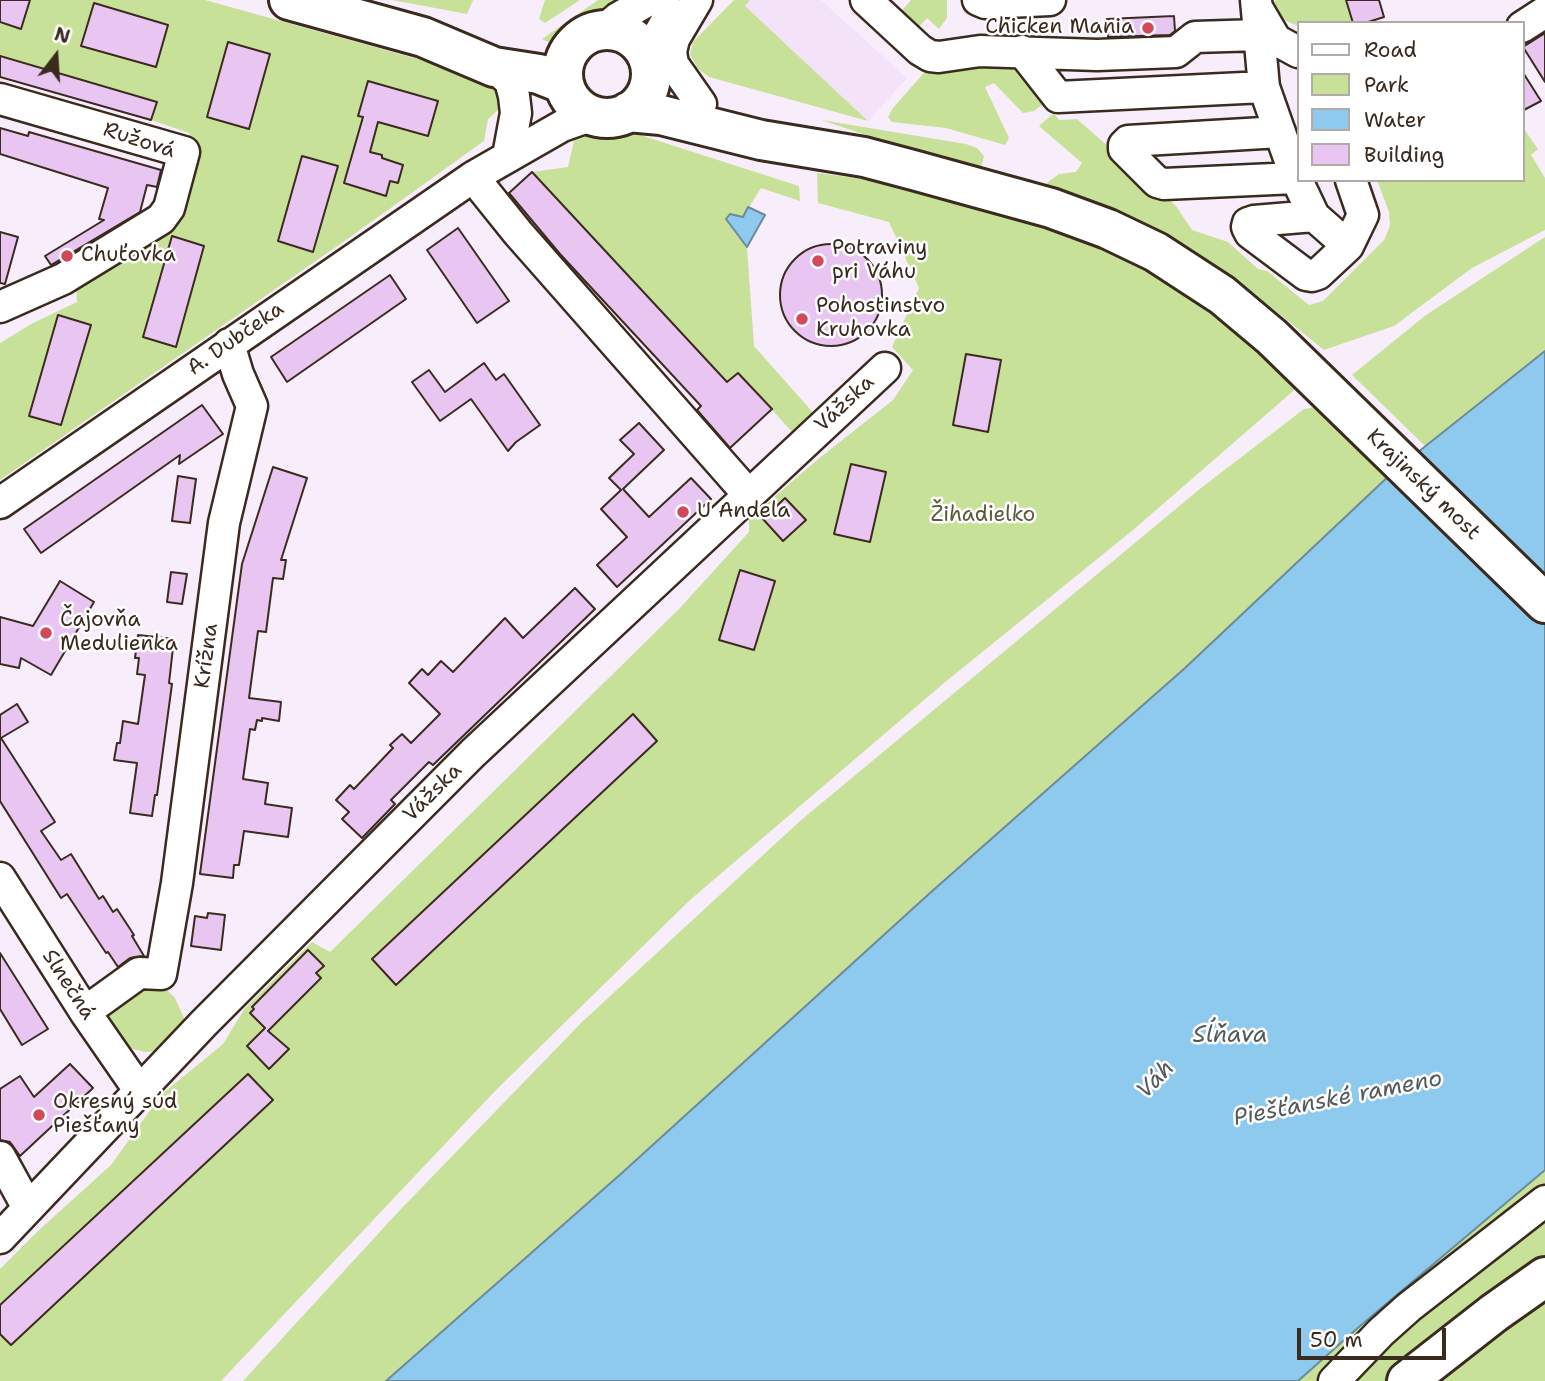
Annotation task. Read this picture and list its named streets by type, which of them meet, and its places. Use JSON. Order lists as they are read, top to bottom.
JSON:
{
  "streets": {
    "main road": ["Krajinský most"],
    "street": [
      "Ružová",
      "A. Dubčeka",
      "Vážska",
      "Krížna",
      "Slnečná"
    ]
  },
  "crossings": [
    ["A. Dubčeka", "Krížna"],
    ["Vážska", "Slnečná"],
    ["Krížna", "Slnečná"]
  ],
  "water": ["Sĺňava", "Váh", "Piešťanské rameno"],
  "parks": ["Žihadielko"],
  "places": [
    "Chicken Mania",
    "Chuťovka",
    "Potraviny pri Váhu",
    "Pohostinstvo Kruhovka",
    "U Andela",
    "Čajovňa Medulienka",
    "Okresný súd Piešťany"
  ],
  "legend": [
    "Road",
    "Park",
    "Water",
    "Building"
  ],
  "scale_bar": "50 m",
  "north": "top"
}
